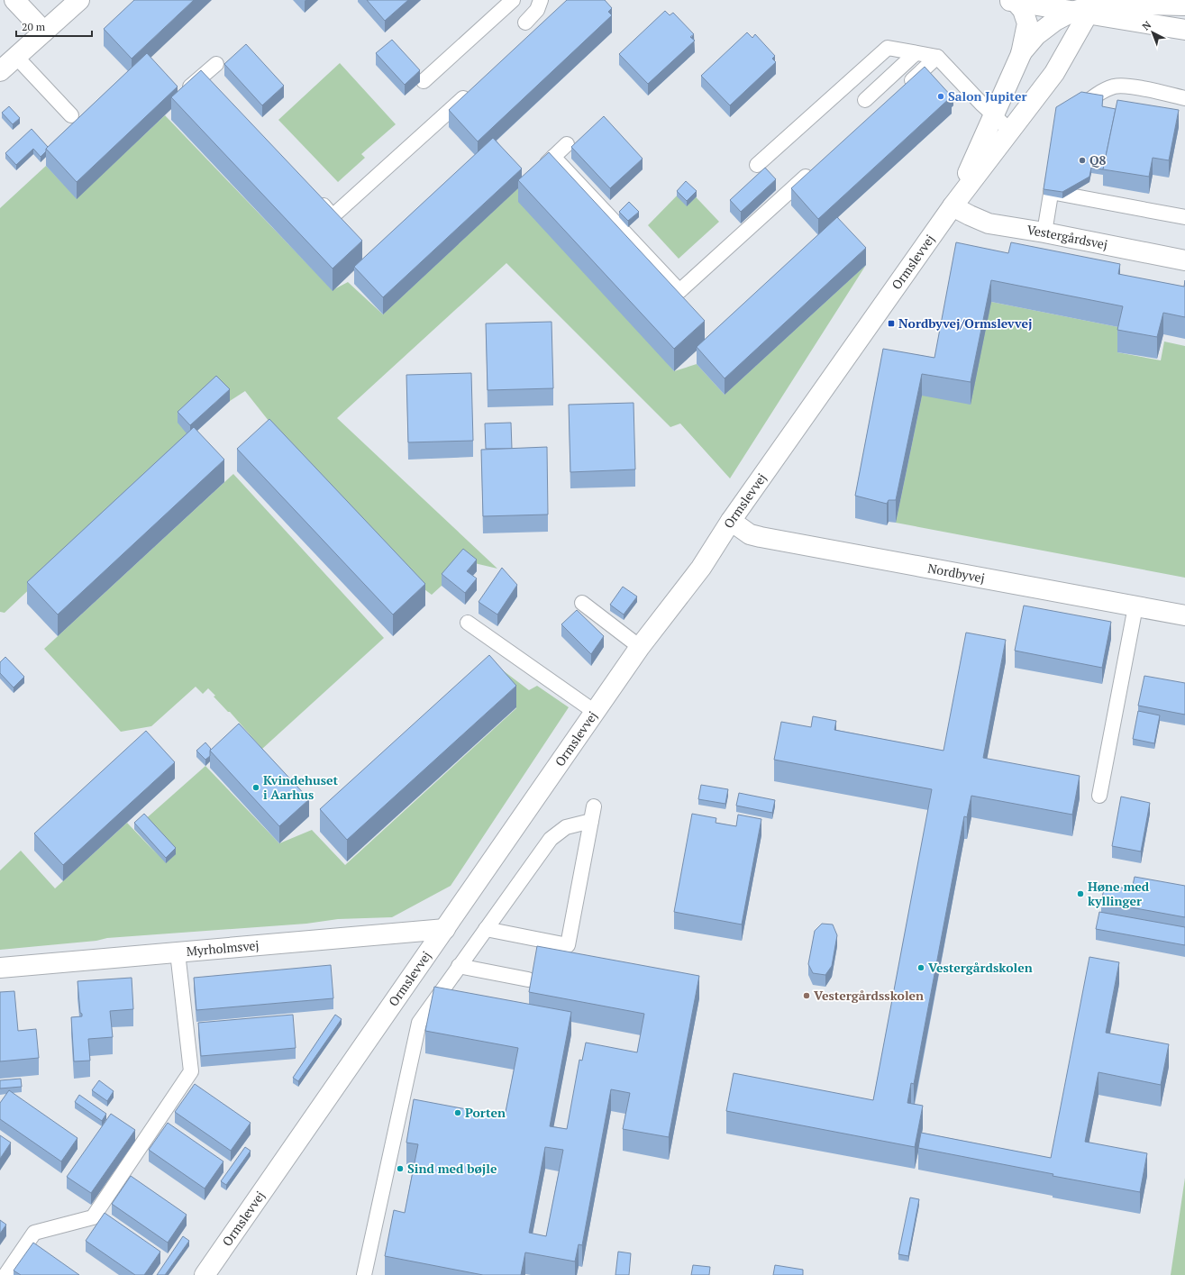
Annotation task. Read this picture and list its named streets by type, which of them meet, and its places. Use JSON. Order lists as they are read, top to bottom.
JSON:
{
  "streets": {
    "street": [
      "Vestergårdsvej",
      "Ormslevvej",
      "Nordbyvej",
      "Myrholmsvej"
    ]
  },
  "crossings": [
    ["Vestergårdsvej", "Ormslevvej"],
    ["Ormslevvej", "Nordbyvej"],
    ["Ormslevvej", "Myrholmsvej"]
  ],
  "places": {
    "other": [
      "Salon Jupiter",
      "Q8",
      "Kvindehuset i Aarhus",
      "Høne med kyllinger",
      "Vestergårdskolen",
      "Vestergårdsskolen",
      "Porten",
      "Sind med bøjle"
    ],
    "transit": ["Nordbyvej/Ormslevvej"]
  },
  "scale_bar": "20 m",
  "north": "top left"
}
